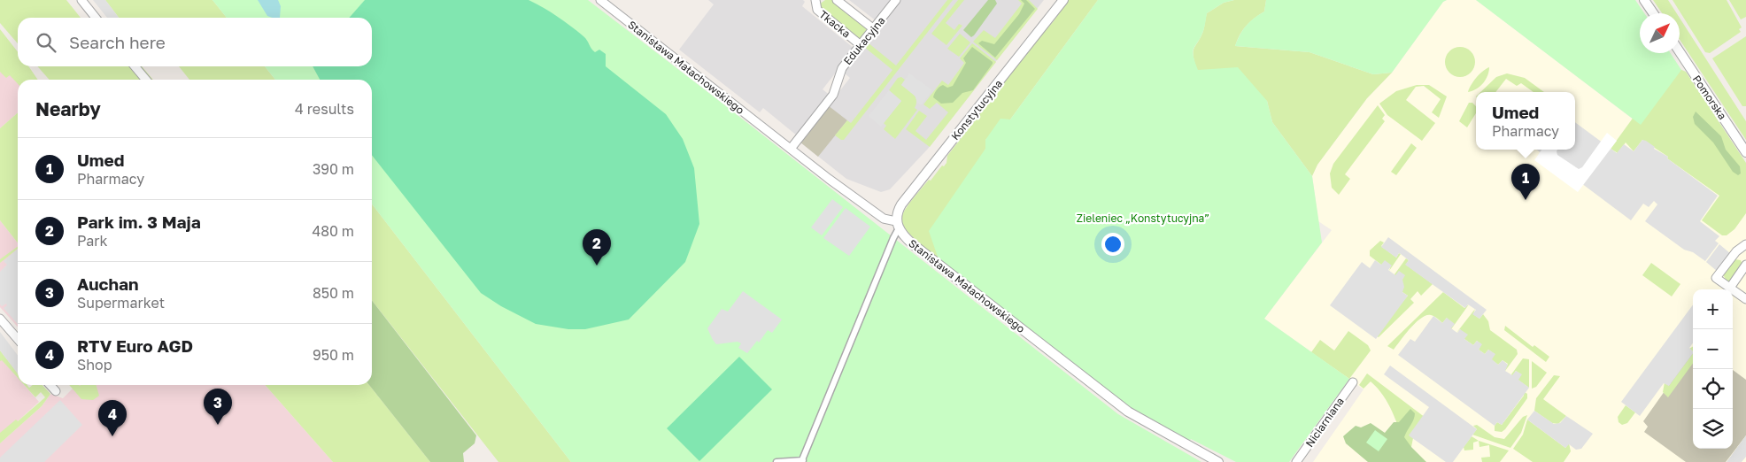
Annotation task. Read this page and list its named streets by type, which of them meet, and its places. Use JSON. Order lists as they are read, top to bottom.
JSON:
{
  "streets": {
    "street": [
      "Tkacka",
      "Edukacyjna",
      "Stanisława Małachowskiego",
      "Pomorska",
      "Konstytucyjna",
      "Niciarniana"
    ]
  },
  "crossings": [
    ["Tkacka", "Edukacyjna"],
    ["Edukacyjna", "Stanisława Małachowskiego"],
    ["Stanisława Małachowskiego", "Konstytucyjna"]
  ],
  "parks": ["Zieleniec „Konstytucyjna”"],
  "north": "top right",
  "page": {
    "search": "Search here",
    "heading": ["Nearby", "4 results"],
    "popup": ["Umed", "Pharmacy"],
    "list": [
      {
        "mark": "1",
        "name": "Umed",
        "note": "Pharmacy",
        "value": "390 m"
      },
      {
        "mark": "2",
        "name": "Park im. 3 Maja",
        "note": "Park",
        "value": "480 m"
      },
      {
        "mark": "3",
        "name": "Auchan",
        "note": "Supermarket",
        "value": "850 m"
      },
      {
        "mark": "4",
        "name": "RTV Euro AGD",
        "note": "Shop",
        "value": "950 m"
      }
    ],
    "pins": [
      "1",
      "2",
      "3",
      "4"
    ],
    "map_buttons": ["+", "−"]
  }
}
